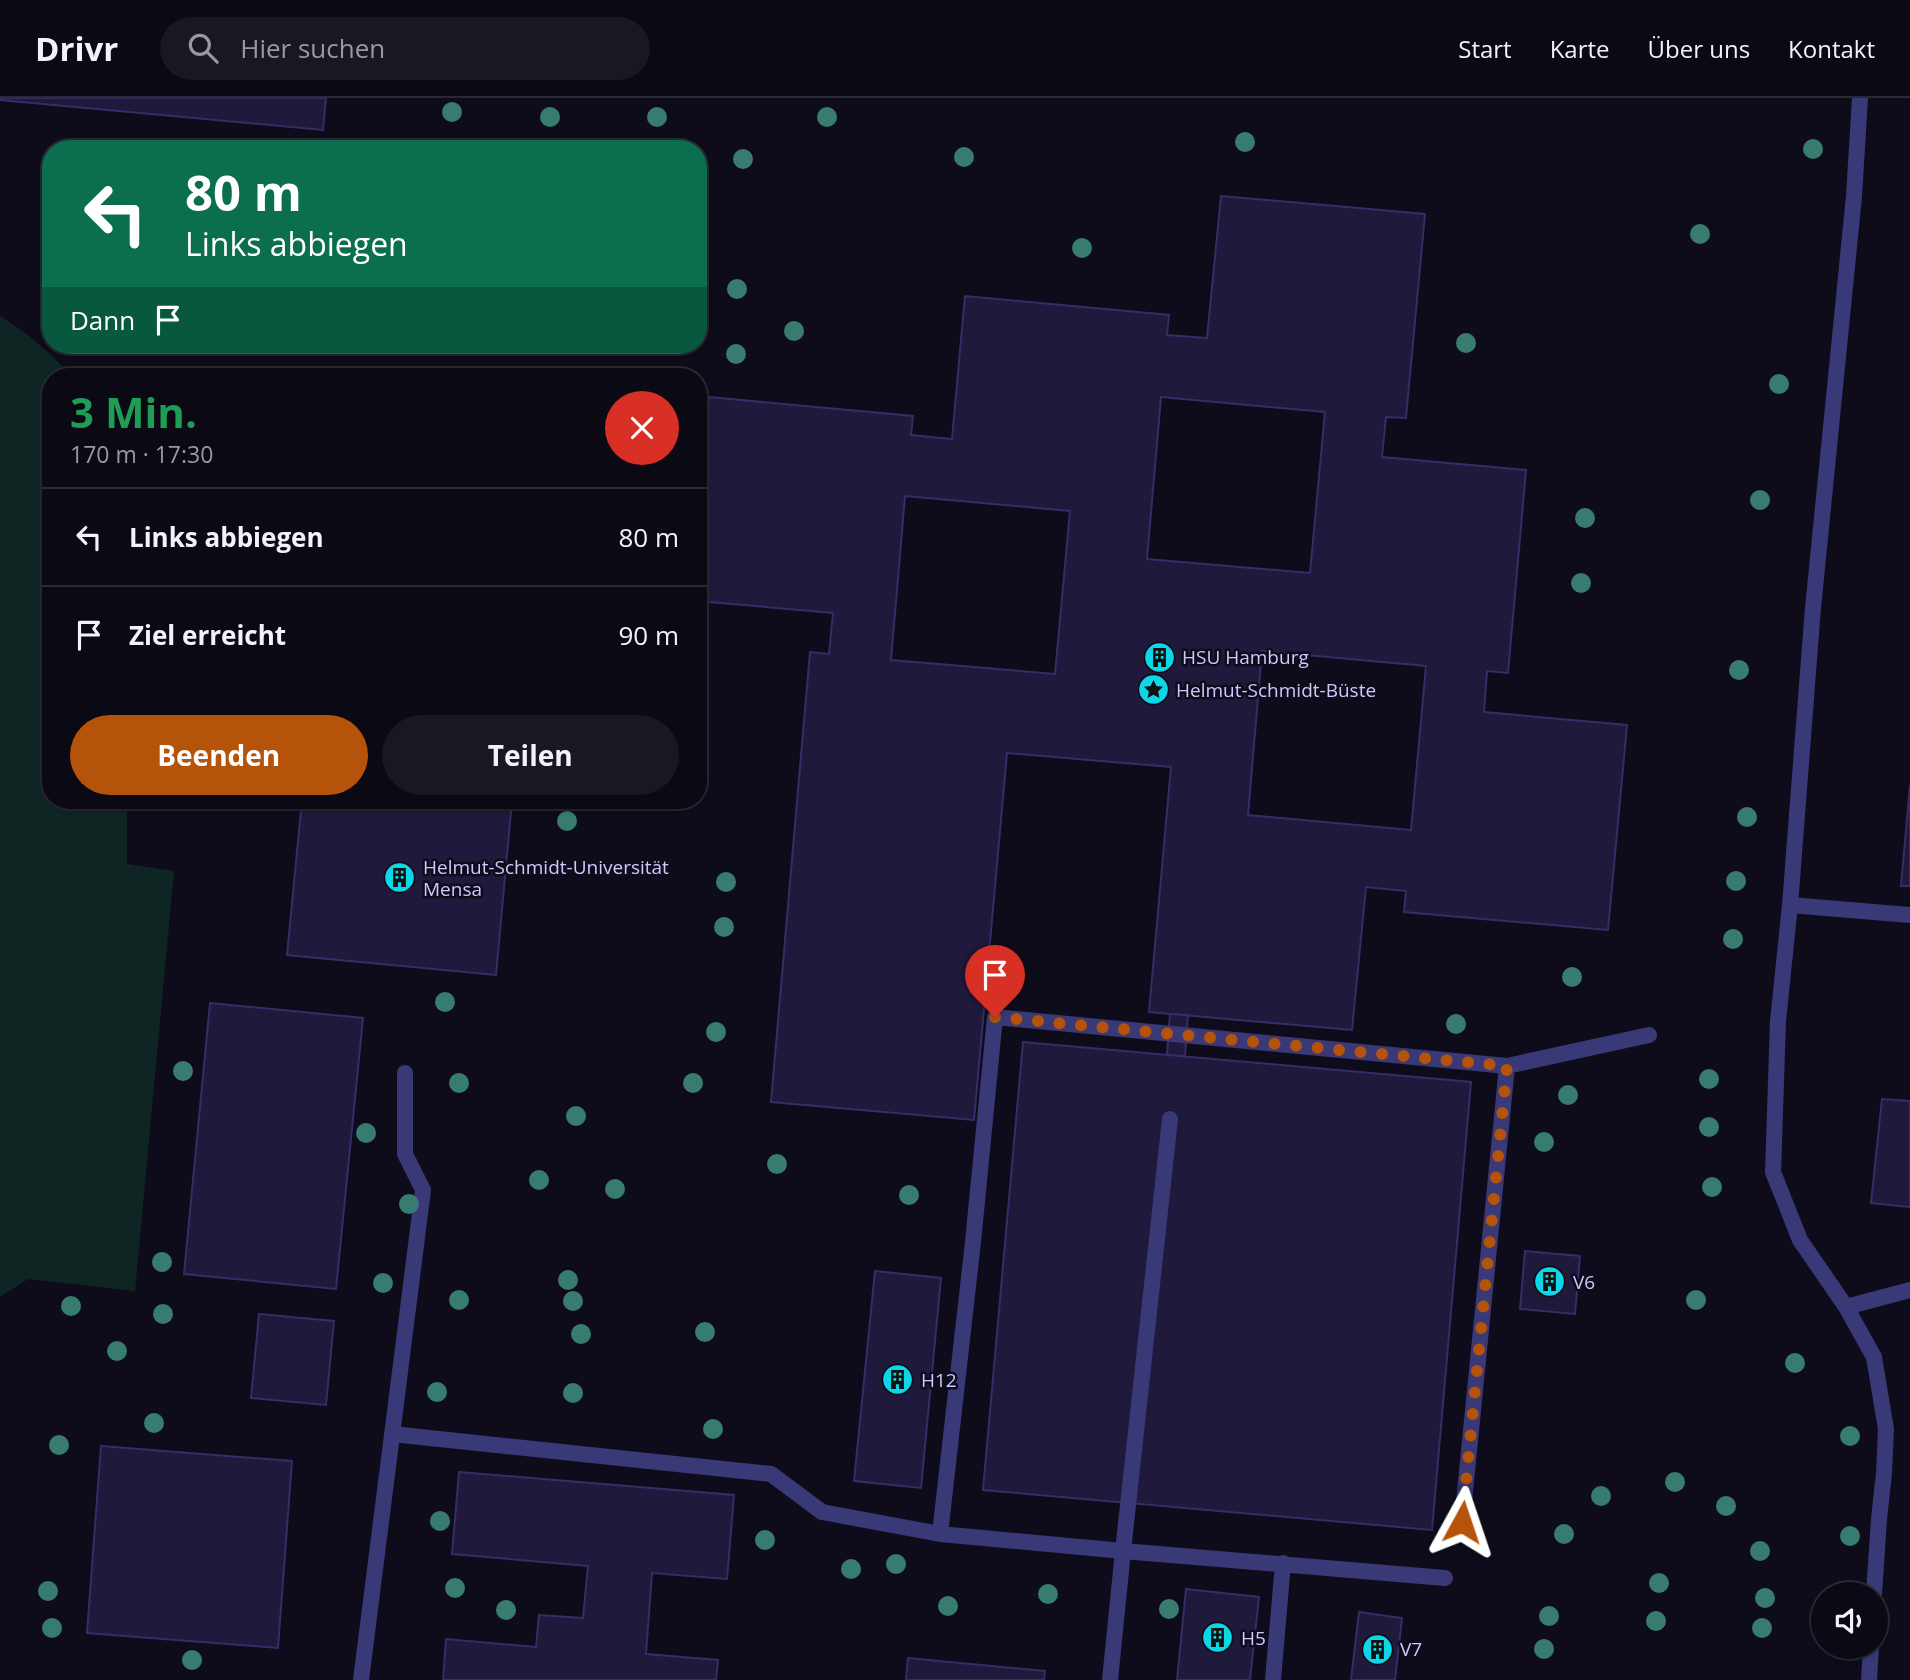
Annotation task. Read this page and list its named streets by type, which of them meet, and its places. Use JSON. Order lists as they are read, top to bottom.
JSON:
{
  "places": {
    "building": [
      "HSU Hamburg",
      "Helmut-Schmidt-Universität Mensa",
      "V6",
      "H12",
      "H5",
      "V7"
    ],
    "place": ["Helmut-Schmidt-Büste"]
  },
  "page": {
    "header": "Drivr",
    "search": "Hier suchen",
    "nav": [
      "Start",
      "Karte",
      "Über uns",
      "Kontakt"
    ],
    "turn": ["80 m", "Links abbiegen"],
    "then": "Dann",
    "heading": ["3 Min.", "170 m · 17:30"],
    "list": [
      {
        "name": "Links abbiegen",
        "value": "80 m"
      },
      {
        "name": "Ziel erreicht",
        "value": "90 m"
      }
    ],
    "buttons": ["Beenden", "Teilen"]
  }
}
